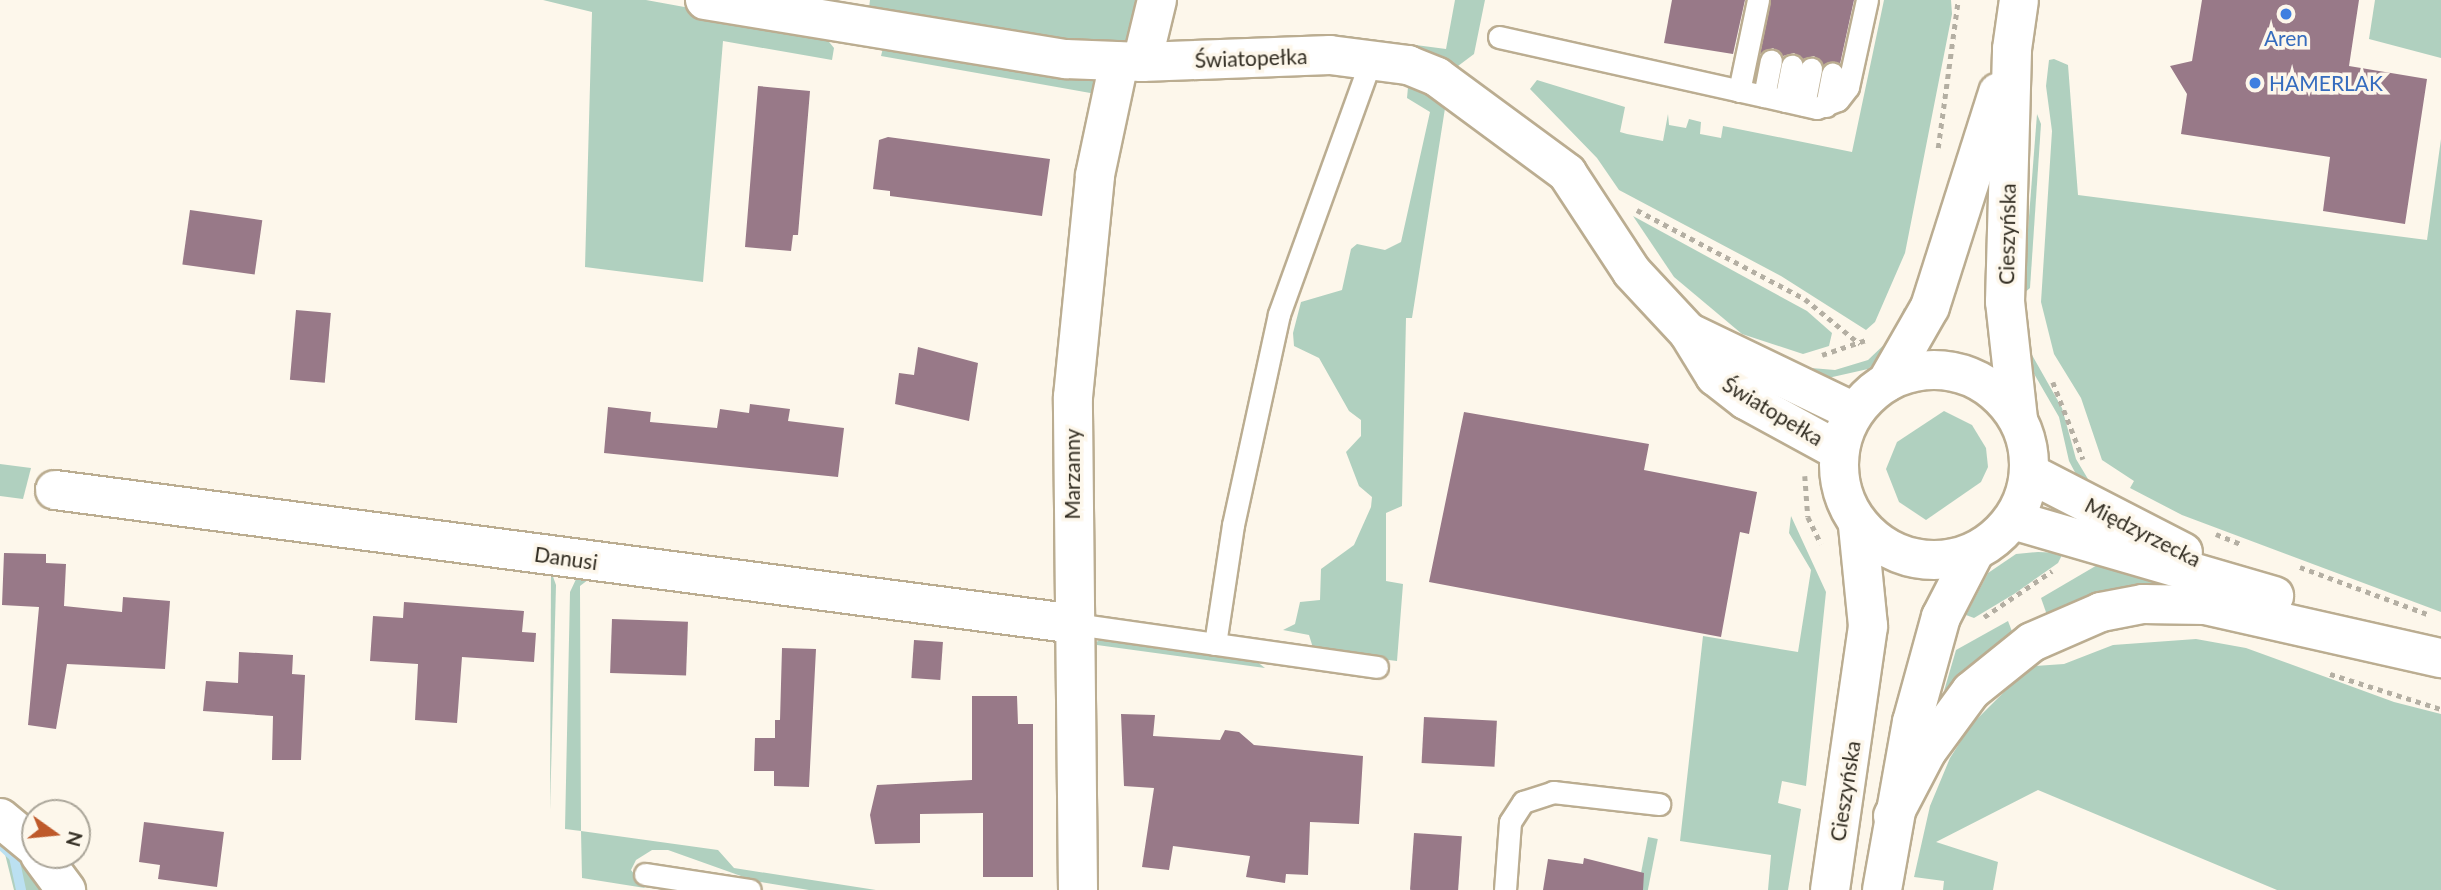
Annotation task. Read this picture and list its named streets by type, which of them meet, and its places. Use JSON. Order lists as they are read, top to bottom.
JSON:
{
  "streets": {
    "main road": [
      "Światopełka",
      "Cieszyńska",
      "Marzanny",
      "Międzyrzecka",
      "Danusi"
    ]
  },
  "crossings": [
    ["Światopełka", "Cieszyńska"],
    ["Światopełka", "Marzanny"],
    ["Światopełka", "Międzyrzecka"],
    ["Cieszyńska", "Międzyrzecka"],
    ["Marzanny", "Danusi"]
  ],
  "places": ["Aren", "HAMERLAK"],
  "north": "right"
}
